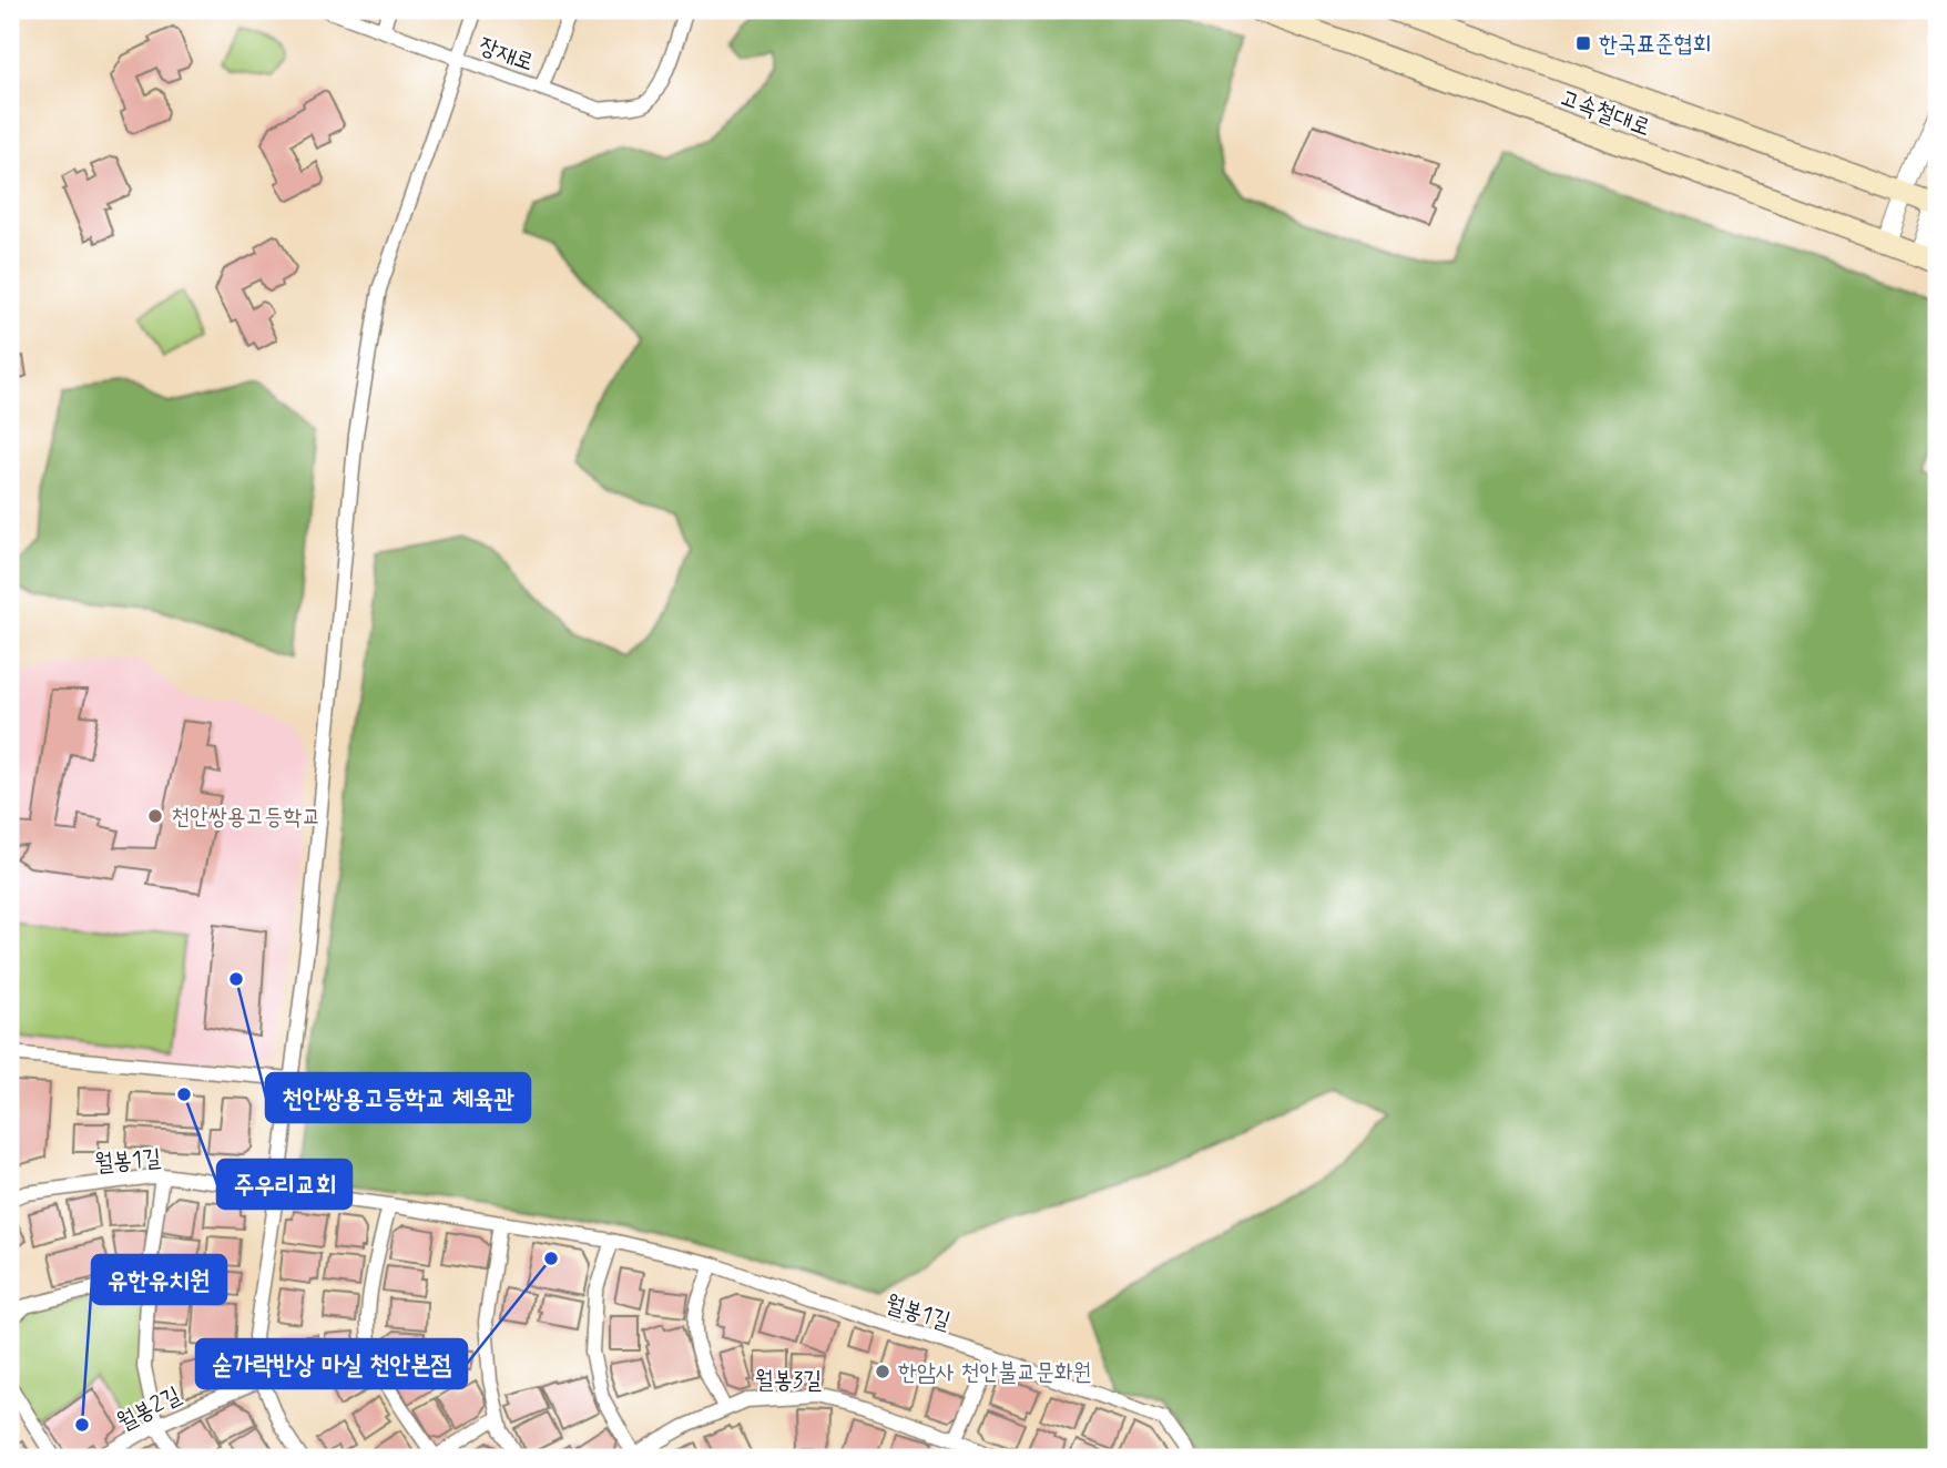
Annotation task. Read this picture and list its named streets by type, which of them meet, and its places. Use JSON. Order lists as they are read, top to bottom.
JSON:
{
  "streets": {
    "main road": ["고속철대로"],
    "street": [
      "장재로",
      "월봉1길",
      "월봉3길",
      "월봉2길"
    ]
  },
  "places": {
    "transit": ["한국표준협회"],
    "other": [
      "천안쌍용고등학교",
      "천안쌍용고등학교 체육관",
      "주우리교회",
      "숟가락반상 마실 천안본점",
      "한암사 천안불교문화원",
      "유한유치원"
    ]
  }
}
